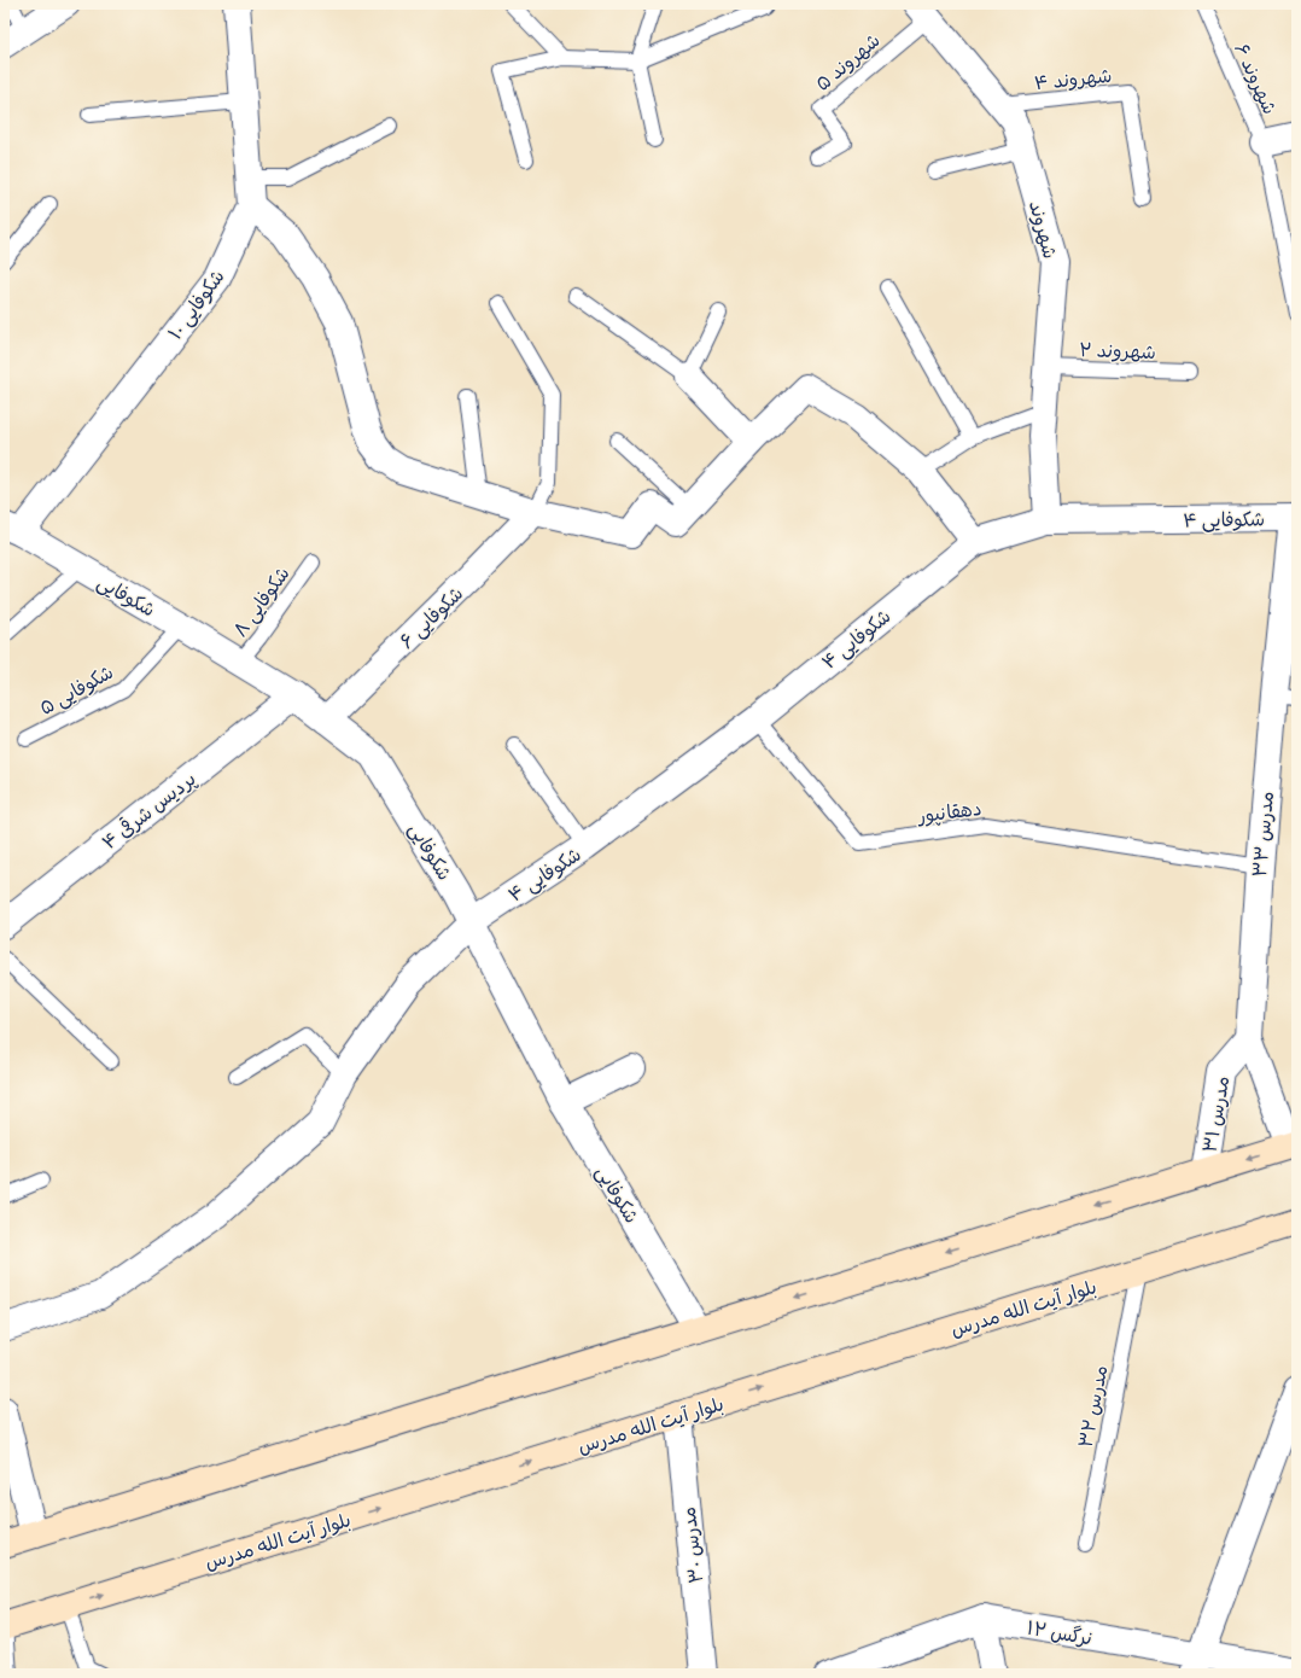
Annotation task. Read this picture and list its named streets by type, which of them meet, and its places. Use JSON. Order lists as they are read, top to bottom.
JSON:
{
  "streets": {
    "main road": ["بلوار آیت الله مدرس"],
    "street": [
      "شهروند",
      "شکوفایی ۱۰",
      "شکوفایی ۴",
      "شکوفایی",
      "شکوفایی ۶",
      "پردیس شرقی ۴",
      "مدرس ۳۳",
      "مدرس ۳۱",
      "مدرس ۳۰",
      "نرگس ۱۲"
    ],
    "lane": [
      "شهروند ۵",
      "شهروند ۴",
      "شهروند ۶",
      "شهروند ۲",
      "شکوفایی ۸",
      "شکوفایی ۵",
      "دهقانپور",
      "مدرس ۳۲"
    ]
  },
  "crossings": [
    ["شهروند ۵", "شهروند"],
    ["شهروند ۴", "شهروند"],
    ["شهروند", "شهروند ۲"],
    ["شهروند", "شکوفایی ۴"],
    ["شکوفایی ۱۰", "شکوفایی"],
    ["شکوفایی ۴", "شکوفایی"],
    ["شکوفایی ۴", "دهقانپور"],
    ["شکوفایی ۴", "مدرس ۳۳"],
    ["شکوفایی", "شکوفایی ۸"],
    ["شکوفایی", "شکوفایی ۶"],
    ["شکوفایی", "شکوفایی ۵"],
    ["شکوفایی", "پردیس شرقی ۴"],
    ["دهقانپور", "مدرس ۳۳"],
    ["مدرس ۳۳", "مدرس ۳۱"],
    ["بلوار آیت الله مدرس", "مدرس ۳۲"],
    ["بلوار آیت الله مدرس", "مدرس ۳۰"]
  ]
}
